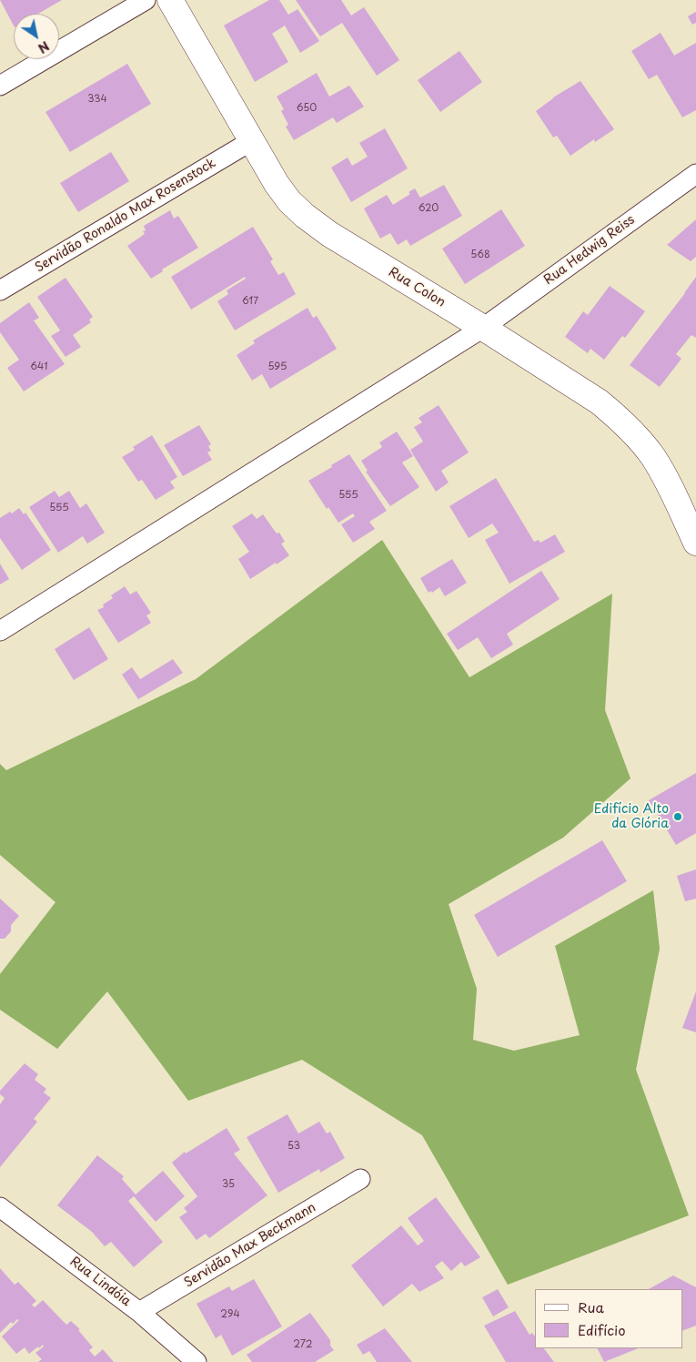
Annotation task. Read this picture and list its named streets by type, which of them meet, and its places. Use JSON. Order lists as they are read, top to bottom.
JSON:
{
  "streets": {
    "street": [
      "Servidão Ronaldo Max Rosenstock",
      "Rua Hedwig Reiss",
      "Rua Colon",
      "Servidão Max Beckmann",
      "Rua Lindóia"
    ]
  },
  "crossings": [
    ["Servidão Ronaldo Max Rosenstock", "Rua Colon"],
    ["Rua Hedwig Reiss", "Rua Colon"],
    ["Servidão Max Beckmann", "Rua Lindóia"]
  ],
  "places": ["Edifício Alto da Glória"],
  "house_numbers": [
    "334",
    "650",
    "620",
    "568",
    "617",
    "641",
    "595",
    "555",
    "555",
    "53",
    "35",
    "294",
    "272"
  ],
  "legend": ["Rua", "Edifício"],
  "north": "bottom right"
}
